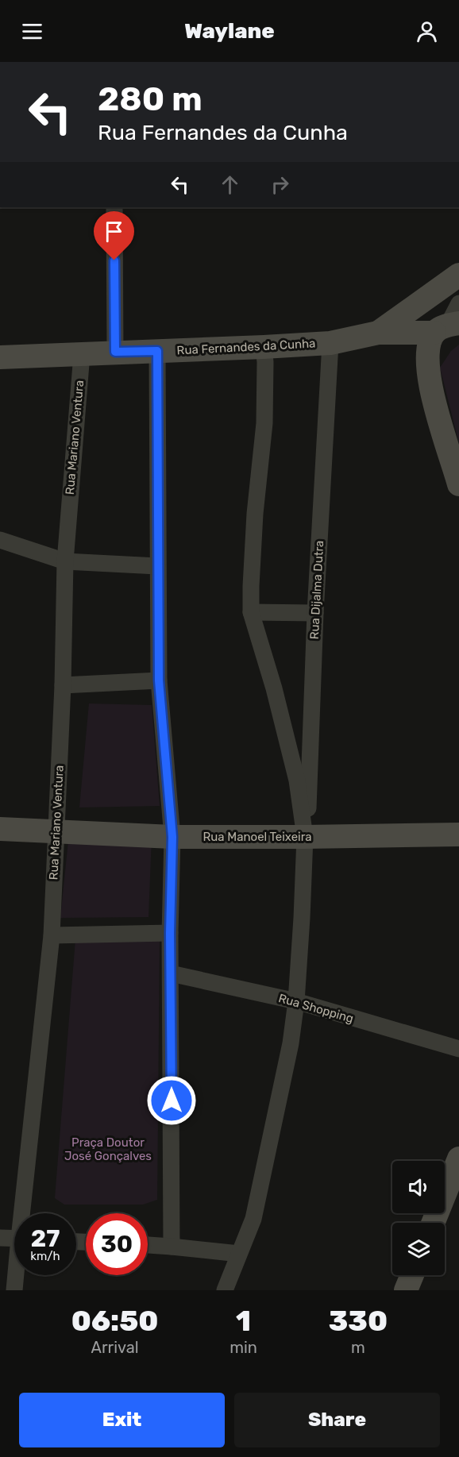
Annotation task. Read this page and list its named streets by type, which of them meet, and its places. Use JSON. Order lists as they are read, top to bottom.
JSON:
{
  "streets": {
    "street": [
      "Rua Fernandes da Cunha",
      "Rua Mariano Ventura",
      "Rua Dijalma Dutra",
      "Rua Manoel Teixeira",
      "Rua Shopping"
    ]
  },
  "crossings": [
    ["Rua Fernandes da Cunha", "Rua Mariano Ventura"],
    ["Rua Fernandes da Cunha", "Rua Dijalma Dutra"],
    ["Rua Mariano Ventura", "Rua Manoel Teixeira"],
    ["Rua Dijalma Dutra", "Rua Manoel Teixeira"]
  ],
  "parks": ["Praça Doutor José Gonçalves"],
  "page": {
    "header": "Waylane",
    "turn": ["280 m", "Rua Fernandes da Cunha"],
    "speed": "27 km/h",
    "limit": "30",
    "eta": [
      "06:50",
      "Arrival",
      "1",
      "min",
      "330",
      "m"
    ],
    "buttons": ["Exit", "Share"]
  }
}
